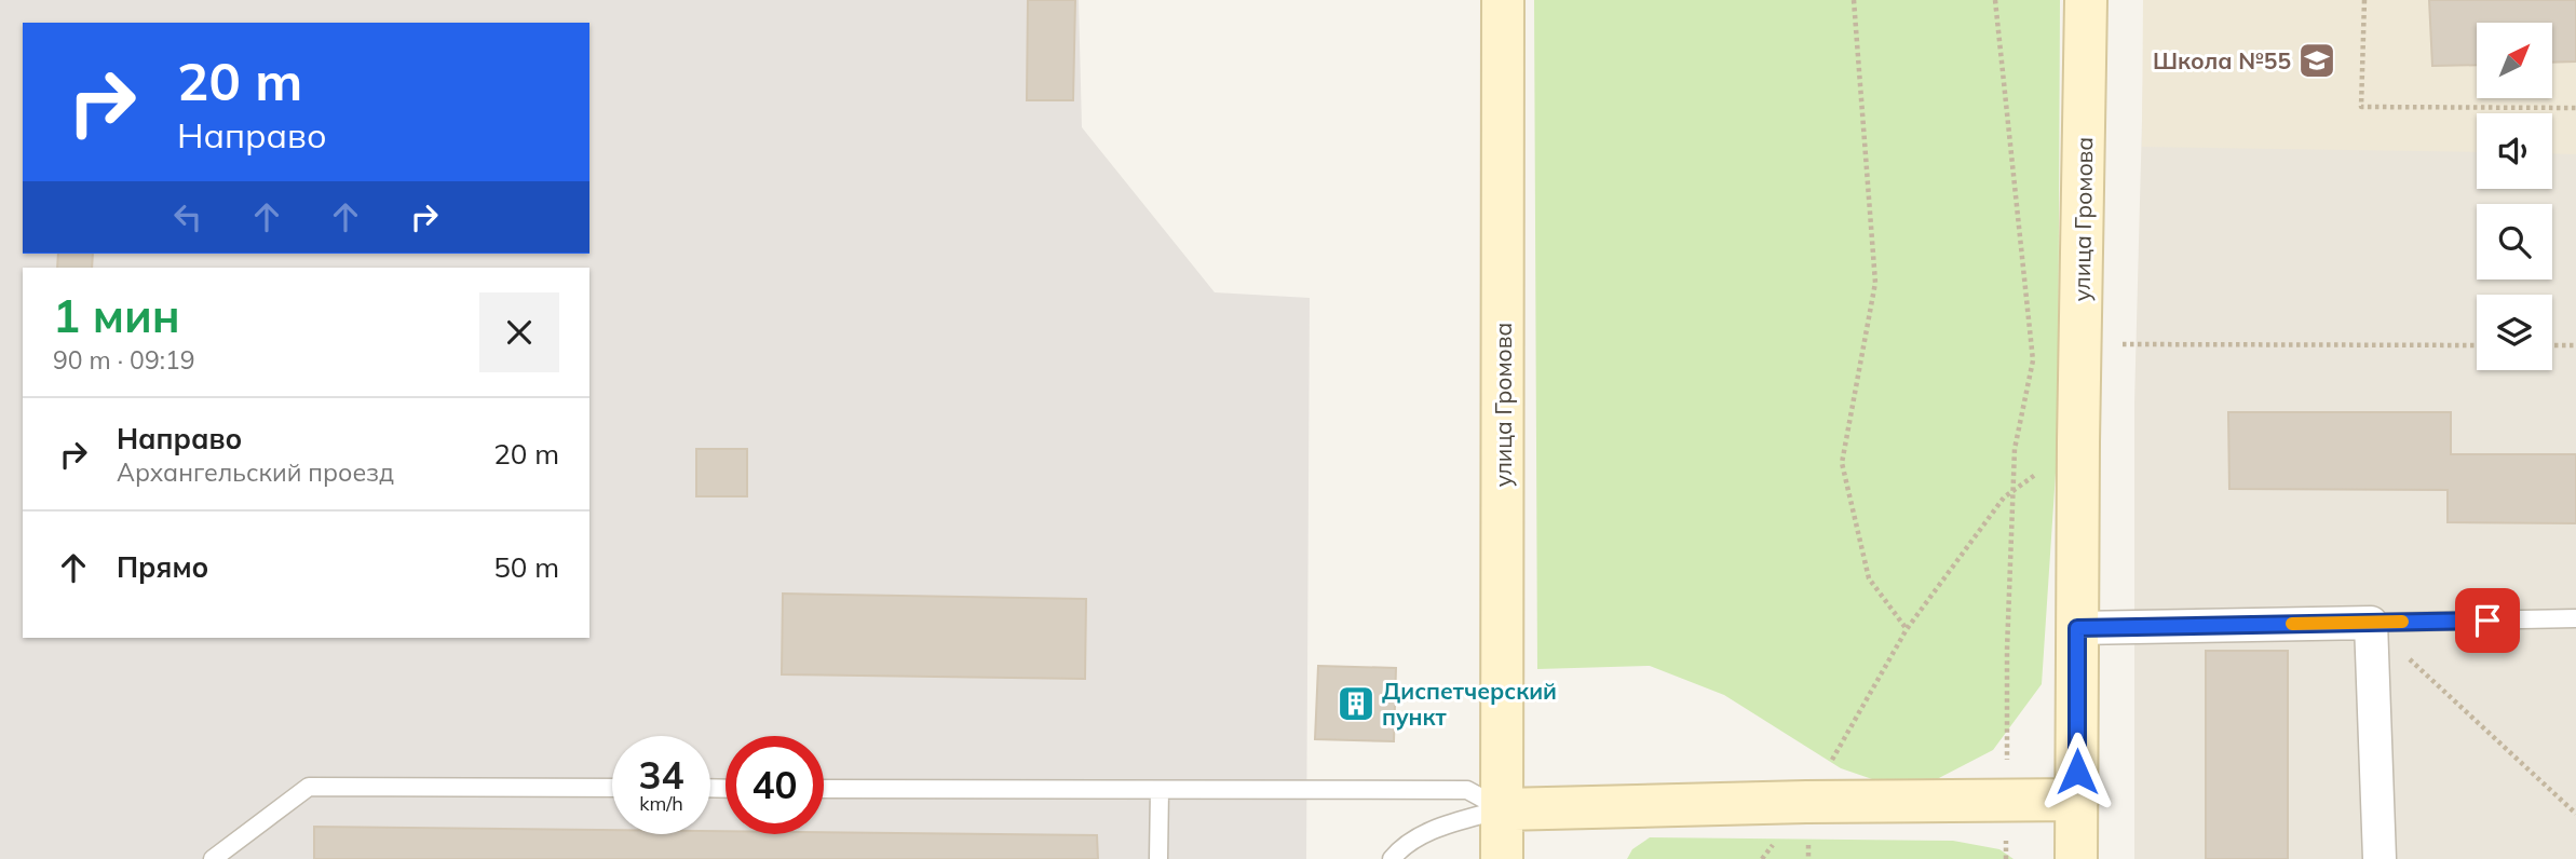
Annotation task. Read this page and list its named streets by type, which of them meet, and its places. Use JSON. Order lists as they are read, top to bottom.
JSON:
{
  "streets": {
    "street": ["улица Громова"]
  },
  "places": {
    "school or university": ["Школа №55"],
    "building": ["Диспетчерский пункт"]
  },
  "north": "top right",
  "page": {
    "turn": ["20 m", "Направо"],
    "heading": ["1 мин", "90 m · 09:19"],
    "list": [
      {
        "name": "Направо",
        "note": "Архангельский проезд",
        "value": "20 m"
      },
      {
        "name": "Прямо",
        "value": "50 m"
      }
    ],
    "speed": "34 km/h",
    "limit": "40"
  }
}
